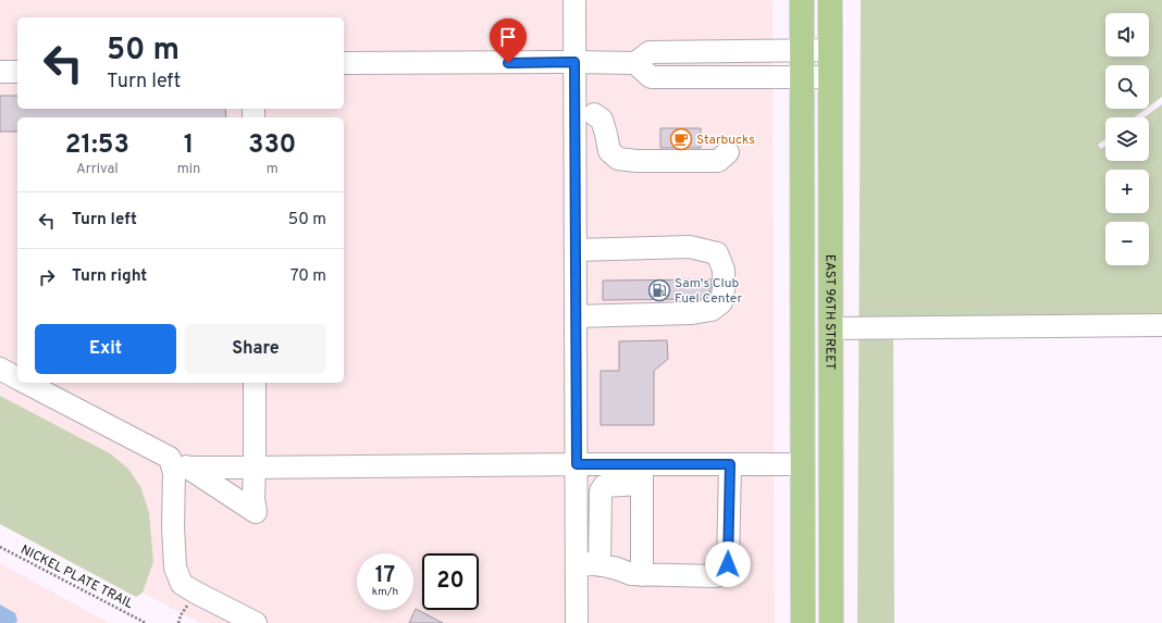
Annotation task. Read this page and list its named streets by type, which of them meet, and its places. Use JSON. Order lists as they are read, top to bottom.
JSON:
{
  "streets": {
    "main road": ["EAST 96TH STREET"],
    "path": ["NICKEL PLATE TRAIL"]
  },
  "places": {
    "cafe": ["Starbucks"],
    "fuel station": ["Sam's Club Fuel Center"]
  },
  "page": {
    "map_buttons": ["+", "−"],
    "turn": ["50 m", "Turn left"],
    "eta": [
      "21:53",
      "Arrival",
      "1",
      "min",
      "330",
      "m"
    ],
    "list": [
      {
        "name": "Turn left",
        "value": "50 m"
      },
      {
        "name": "Turn right",
        "value": "70 m"
      }
    ],
    "buttons": ["Exit", "Share"],
    "speed": "17 km/h",
    "limit": "20"
  }
}
